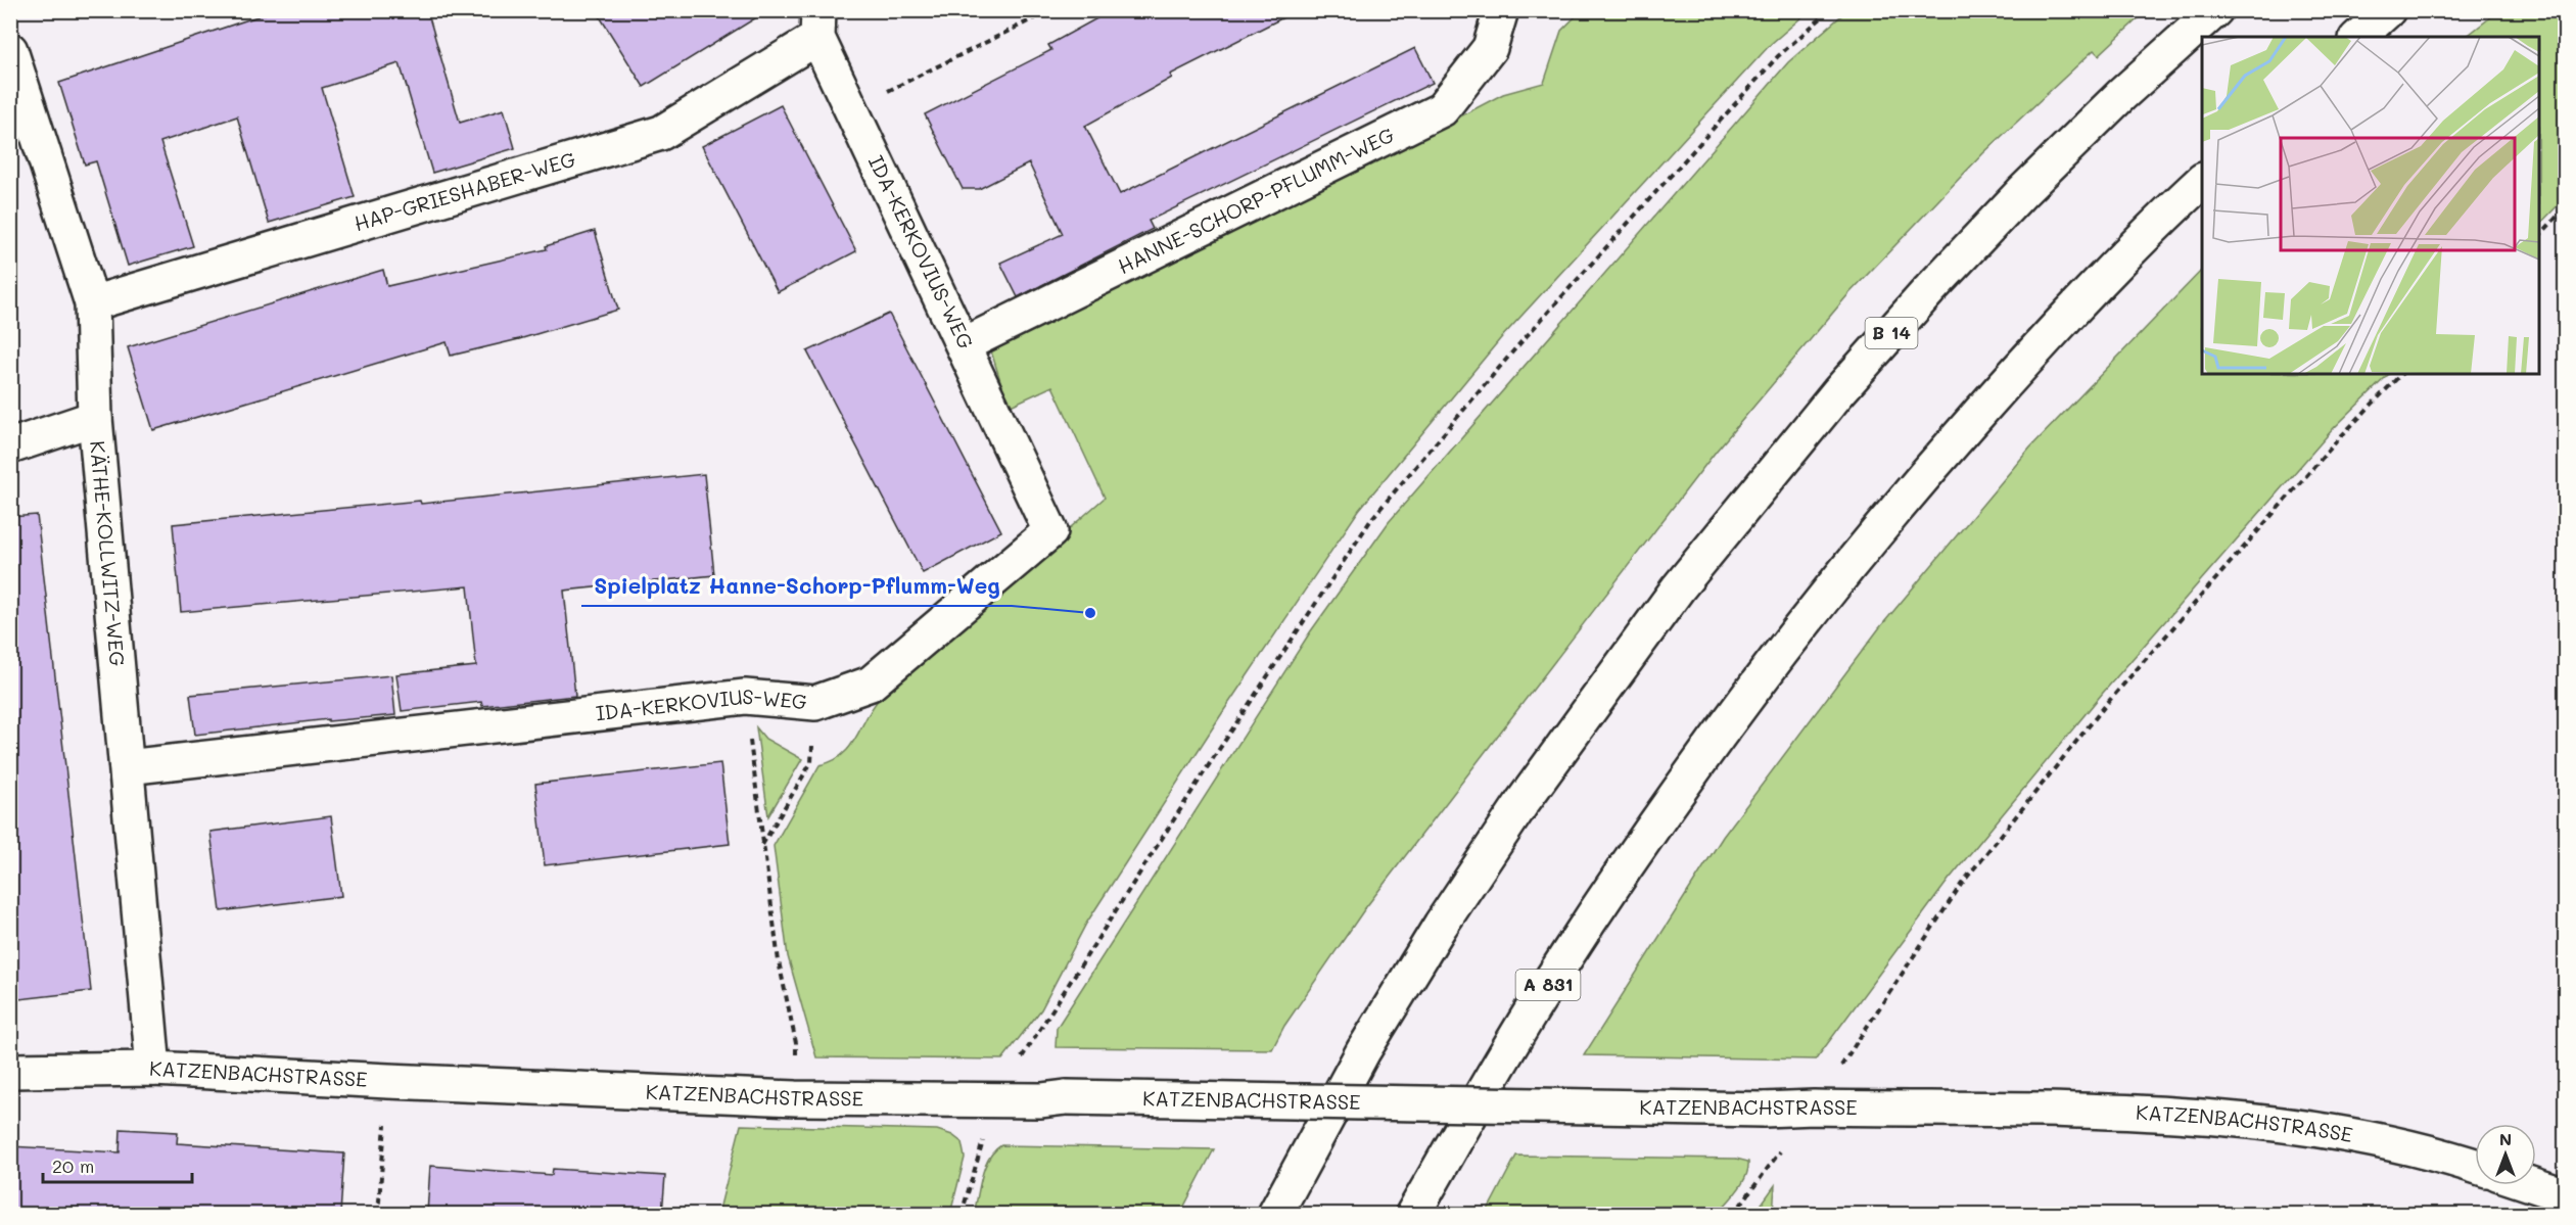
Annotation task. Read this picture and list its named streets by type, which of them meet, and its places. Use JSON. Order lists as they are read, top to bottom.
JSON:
{
  "streets": {
    "main road": [
      "HAP-GRIESHABER-WEG",
      "HANNE-SCHORP-PFLUMM-WEG",
      "IDA-KERKOVIUS-WEG",
      "B 14",
      "KÄTHE-KOLLWITZ-WEG",
      "A 831",
      "KATZENBACHSTRASSE"
    ]
  },
  "crossings": [
    ["HAP-GRIESHABER-WEG", "IDA-KERKOVIUS-WEG"],
    ["HAP-GRIESHABER-WEG", "KÄTHE-KOLLWITZ-WEG"],
    ["HANNE-SCHORP-PFLUMM-WEG", "IDA-KERKOVIUS-WEG"],
    ["IDA-KERKOVIUS-WEG", "KÄTHE-KOLLWITZ-WEG"],
    ["KÄTHE-KOLLWITZ-WEG", "KATZENBACHSTRASSE"]
  ],
  "places": ["Spielplatz Hanne-Schorp-Pflumm-Weg"],
  "scale_bar": "20 m",
  "north": "top"
}
